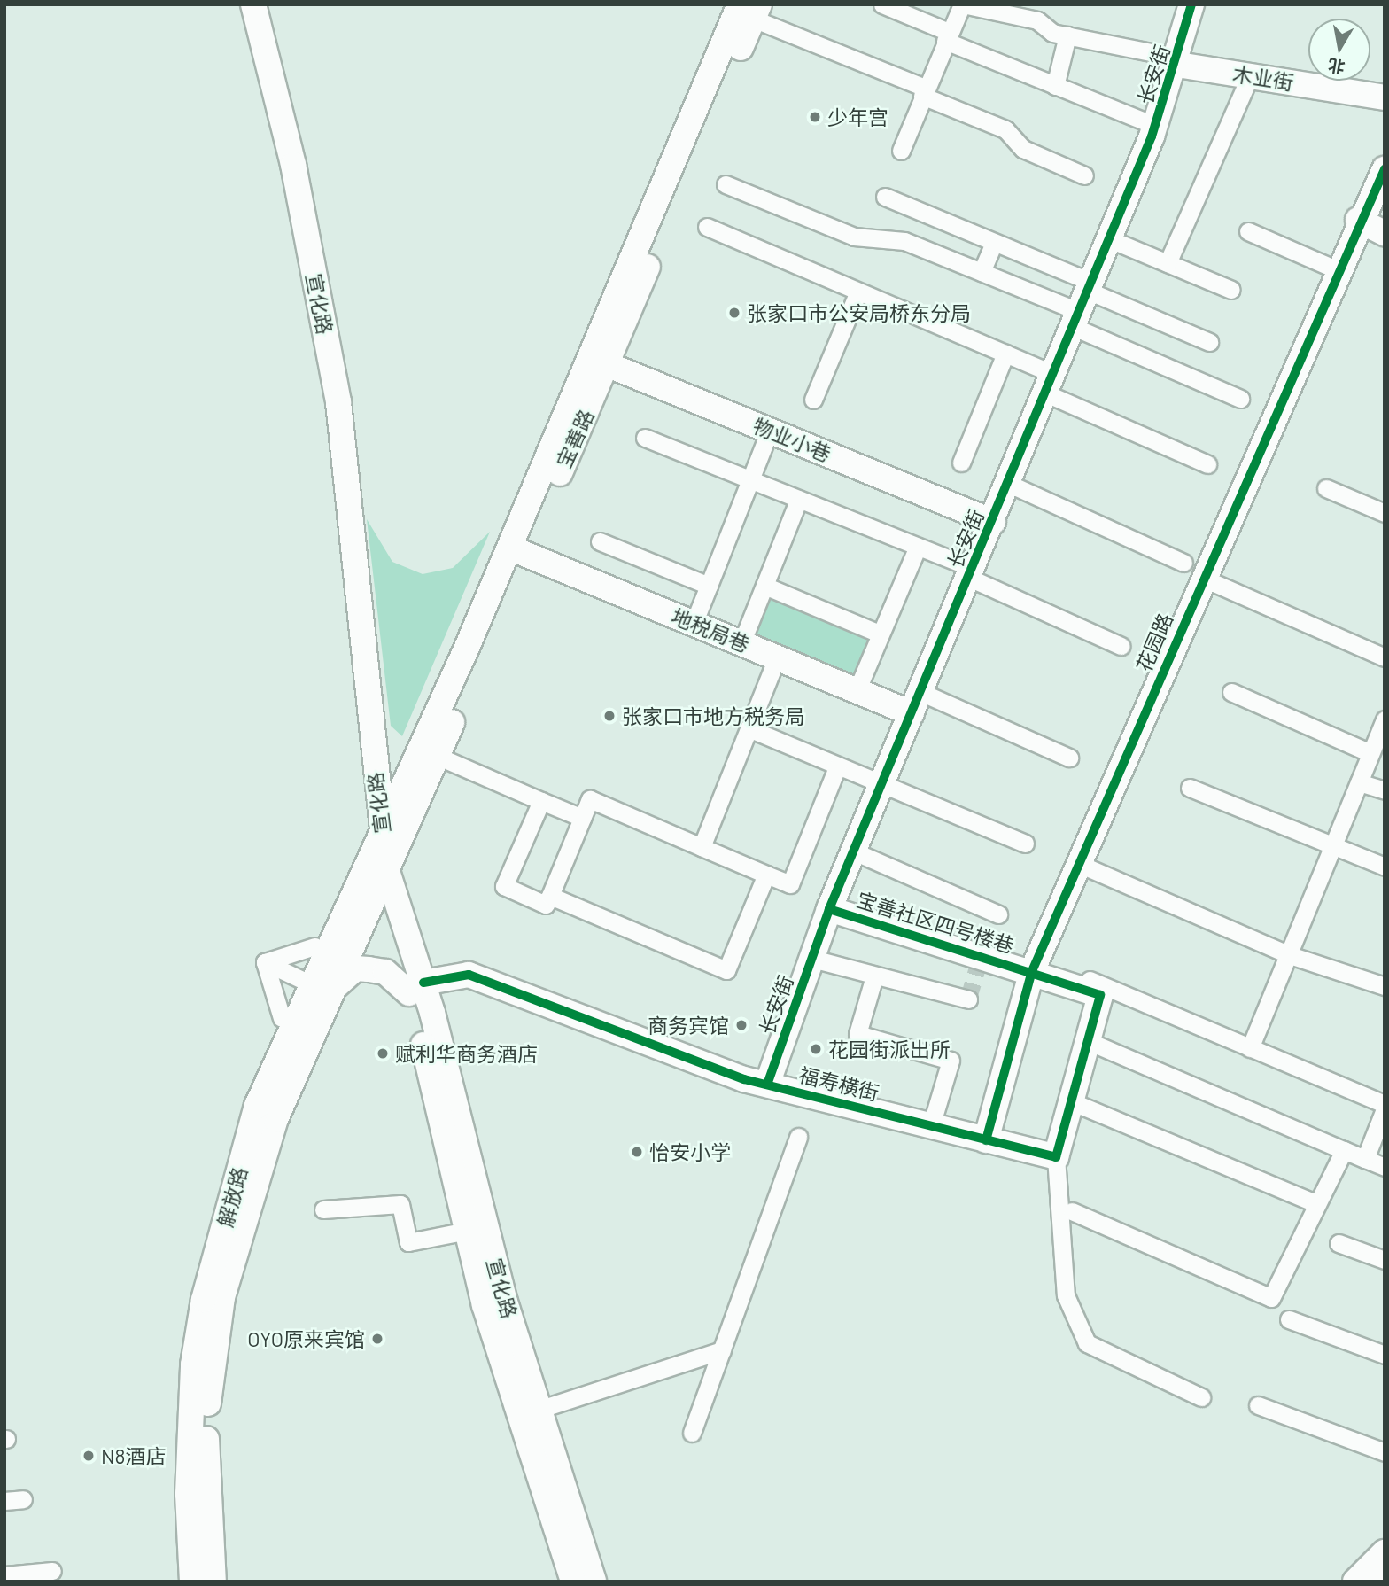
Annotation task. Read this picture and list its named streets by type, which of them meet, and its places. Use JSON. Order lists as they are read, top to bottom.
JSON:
{
  "streets": {
    "main road": [
      "长安街",
      "木业街",
      "宣化路",
      "宝善路",
      "物业小巷",
      "地税局巷",
      "花园路",
      "宝善社区四号楼巷",
      "福寿横街",
      "解放路"
    ]
  },
  "crossings": [
    ["长安街", "木业街"],
    ["长安街", "物业小巷"],
    ["长安街", "地税局巷"],
    ["长安街", "宝善社区四号楼巷"],
    ["长安街", "福寿横街"],
    ["宣化路", "宝善路"],
    ["宣化路", "福寿横街"],
    ["宣化路", "解放路"],
    ["宝善路", "物业小巷"],
    ["宝善路", "地税局巷"],
    ["宝善路", "解放路"],
    ["花园路", "宝善社区四号楼巷"],
    ["花园路", "福寿横街"]
  ],
  "places": [
    "少年宫",
    "张家口市公安局桥东分局",
    "张家口市地方税务局",
    "商务宾馆",
    "花园街派出所",
    "赋利华商务酒店",
    "怡安小学",
    "OYO原来宾馆",
    "N8酒店"
  ],
  "north": "bottom"
}
